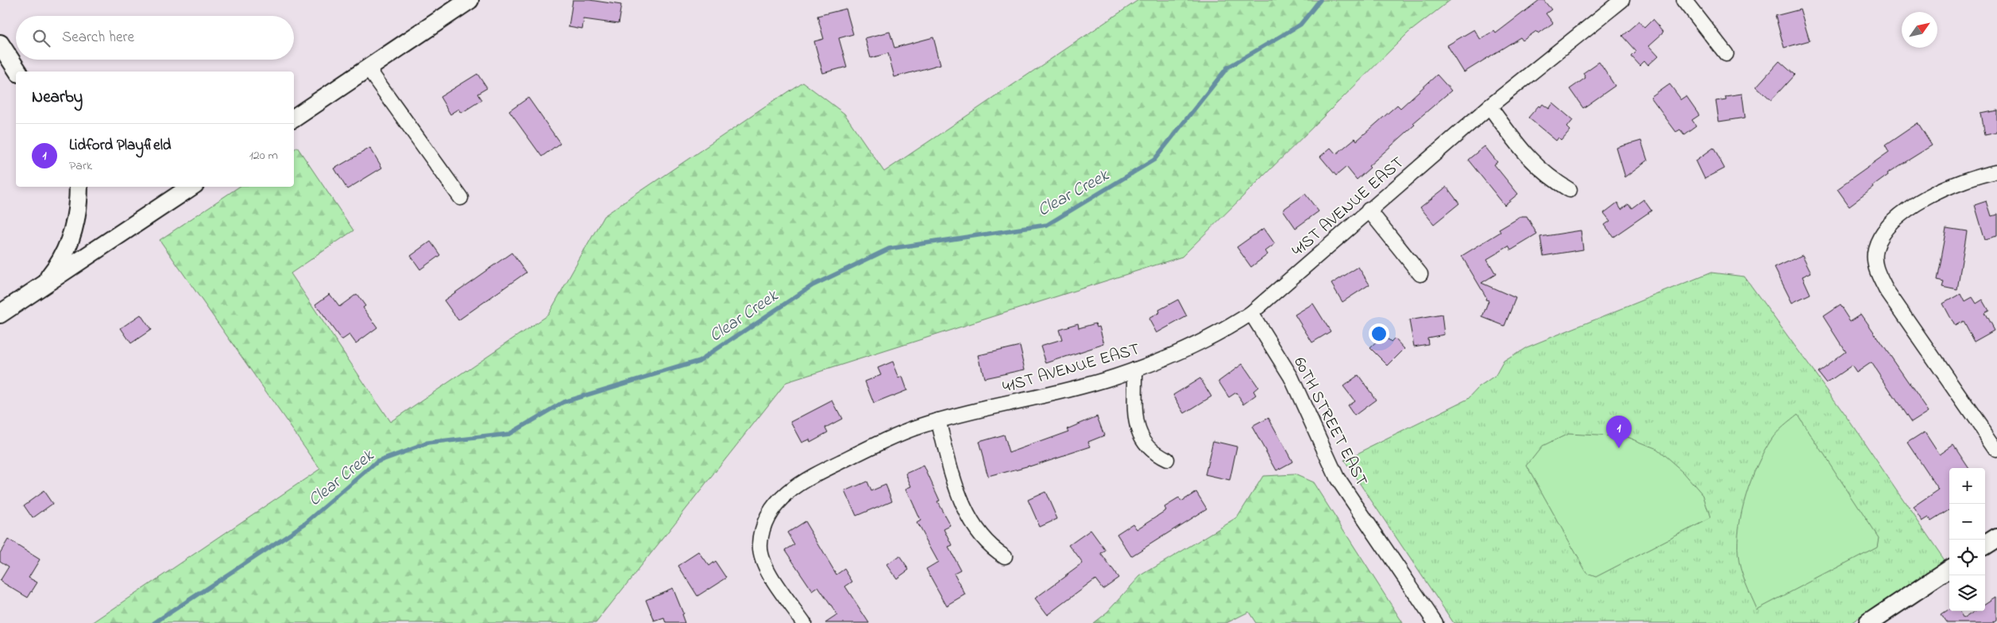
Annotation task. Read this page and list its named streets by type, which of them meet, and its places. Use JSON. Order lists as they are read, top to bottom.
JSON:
{
  "streets": {
    "street": ["41ST AVENUE EAST", "60TH STREET EAST"]
  },
  "crossings": [
    ["41ST AVENUE EAST", "60TH STREET EAST"]
  ],
  "water": ["Clear Creek"],
  "north": "top right",
  "page": {
    "search": "Search here",
    "heading": "Nearby",
    "list": [
      {
        "mark": "1",
        "name": "Lidford Playfield",
        "note": "Park",
        "value": "120 m"
      }
    ],
    "pins": "1",
    "map_buttons": ["+", "−"]
  }
}
